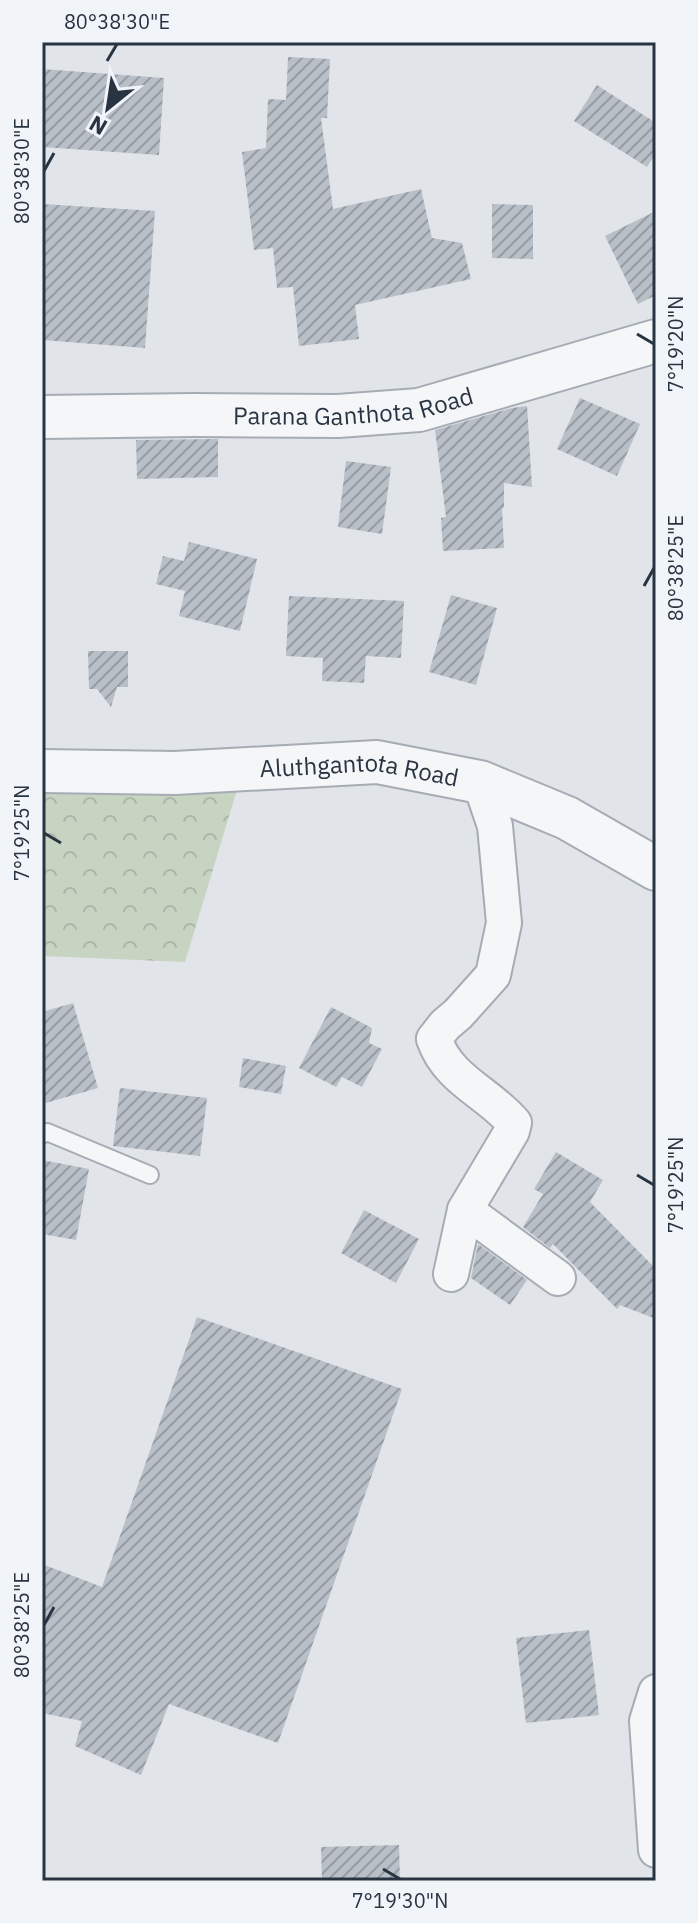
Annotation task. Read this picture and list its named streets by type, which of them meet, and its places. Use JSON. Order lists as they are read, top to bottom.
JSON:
{
  "streets": {
    "street": ["Parana Ganthota Road", "Aluthgantota Road"]
  },
  "north": "bottom left",
  "coordinates": [
    "80°38'30\"E",
    "7°19'20\"N",
    "80°38'25\"E",
    "7°19'25\"N",
    "7°19'30\"N"
  ]
}
